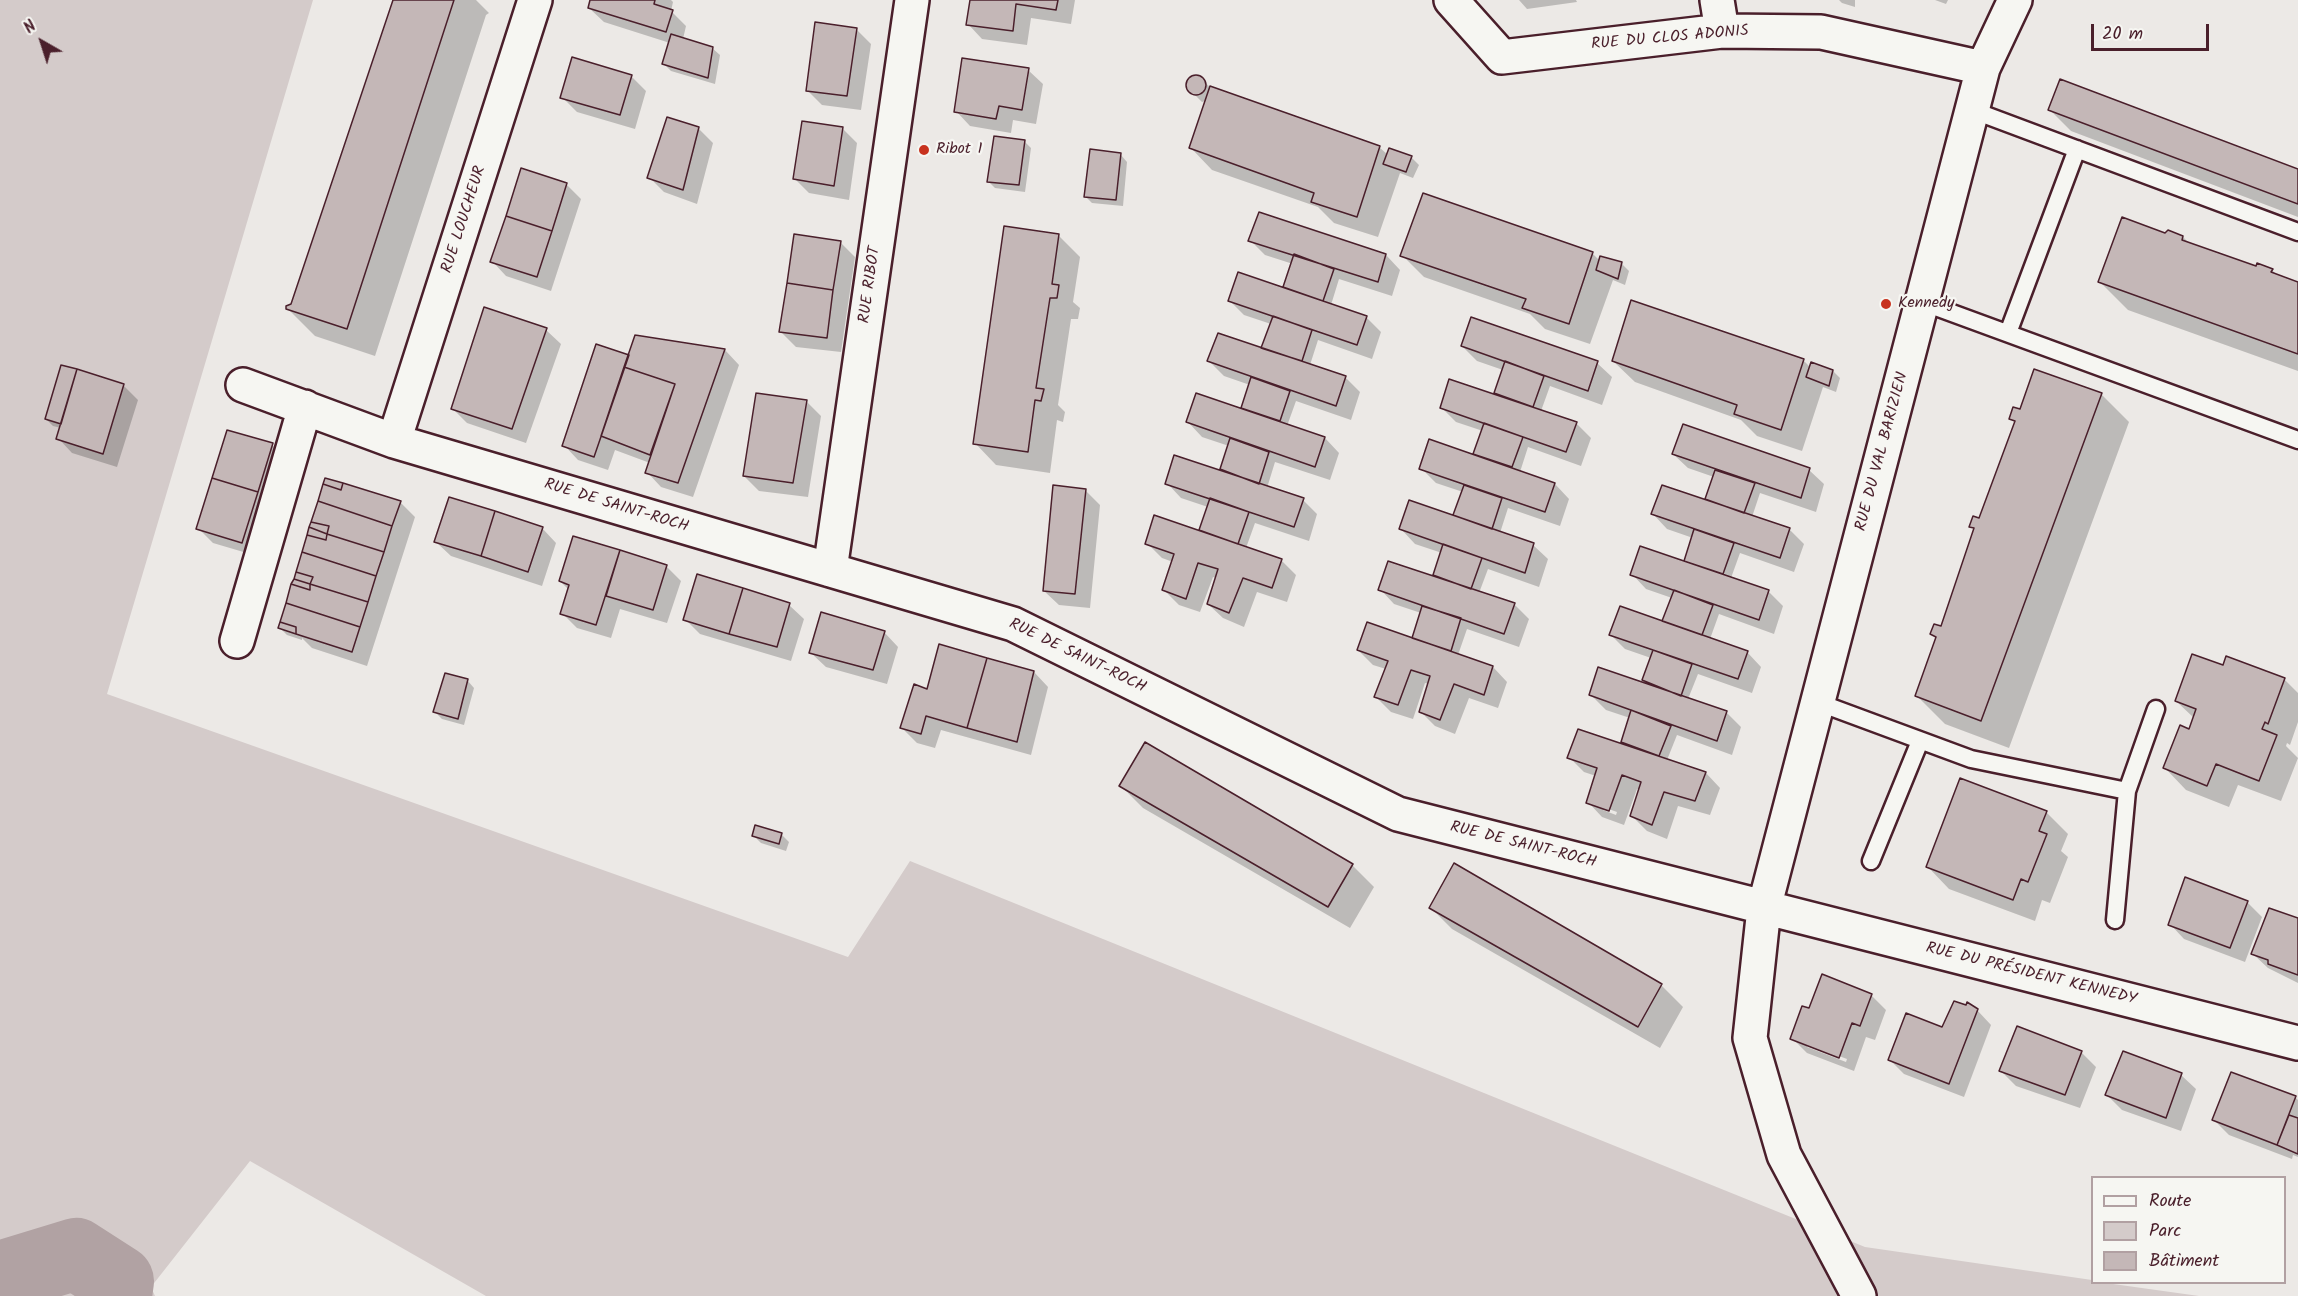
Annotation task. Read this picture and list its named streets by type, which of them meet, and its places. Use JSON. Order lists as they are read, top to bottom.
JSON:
{
  "streets": {
    "street": [
      "RUE DU CLOS ADONIS",
      "RUE LOUCHEUR",
      "RUE RIBOT",
      "RUE DU VAL BARIZIEN",
      "RUE DE SAINT-ROCH",
      "RUE DU PRÉSIDENT KENNEDY"
    ]
  },
  "crossings": [
    ["RUE DU CLOS ADONIS", "RUE DU VAL BARIZIEN"],
    ["RUE LOUCHEUR", "RUE DE SAINT-ROCH"],
    ["RUE RIBOT", "RUE DE SAINT-ROCH"],
    ["RUE DU VAL BARIZIEN", "RUE DE SAINT-ROCH"],
    ["RUE DU VAL BARIZIEN", "RUE DU PRÉSIDENT KENNEDY"],
    ["RUE DE SAINT-ROCH", "RUE DU PRÉSIDENT KENNEDY"]
  ],
  "places": ["Ribot 1", "Kennedy"],
  "legend": ["Route", "Parc", "Bâtiment"],
  "scale_bar": "20 m",
  "north": "top left"
}
